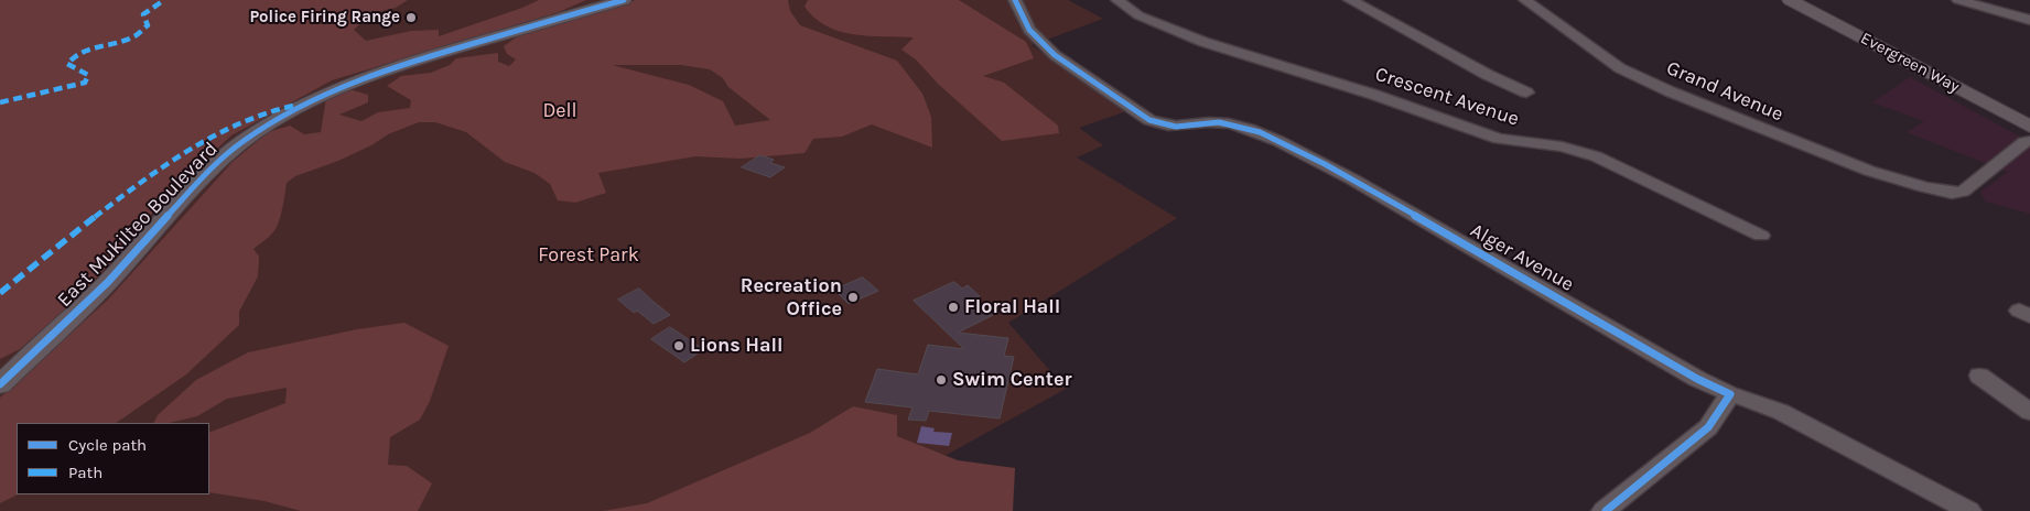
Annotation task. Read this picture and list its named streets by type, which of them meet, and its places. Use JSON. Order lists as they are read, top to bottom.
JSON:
{
  "streets": {
    "main road": ["Evergreen Way", "East Mukilteo Boulevard"],
    "street": ["Grand Avenue", "Crescent Avenue", "Alger Avenue"]
  },
  "parks": ["Dell", "Forest Park"],
  "places": [
    "Police Firing Range",
    "Recreation Office",
    "Floral Hall",
    "Lions Hall",
    "Swim Center"
  ],
  "legend": ["Cycle path", "Path"]
}
